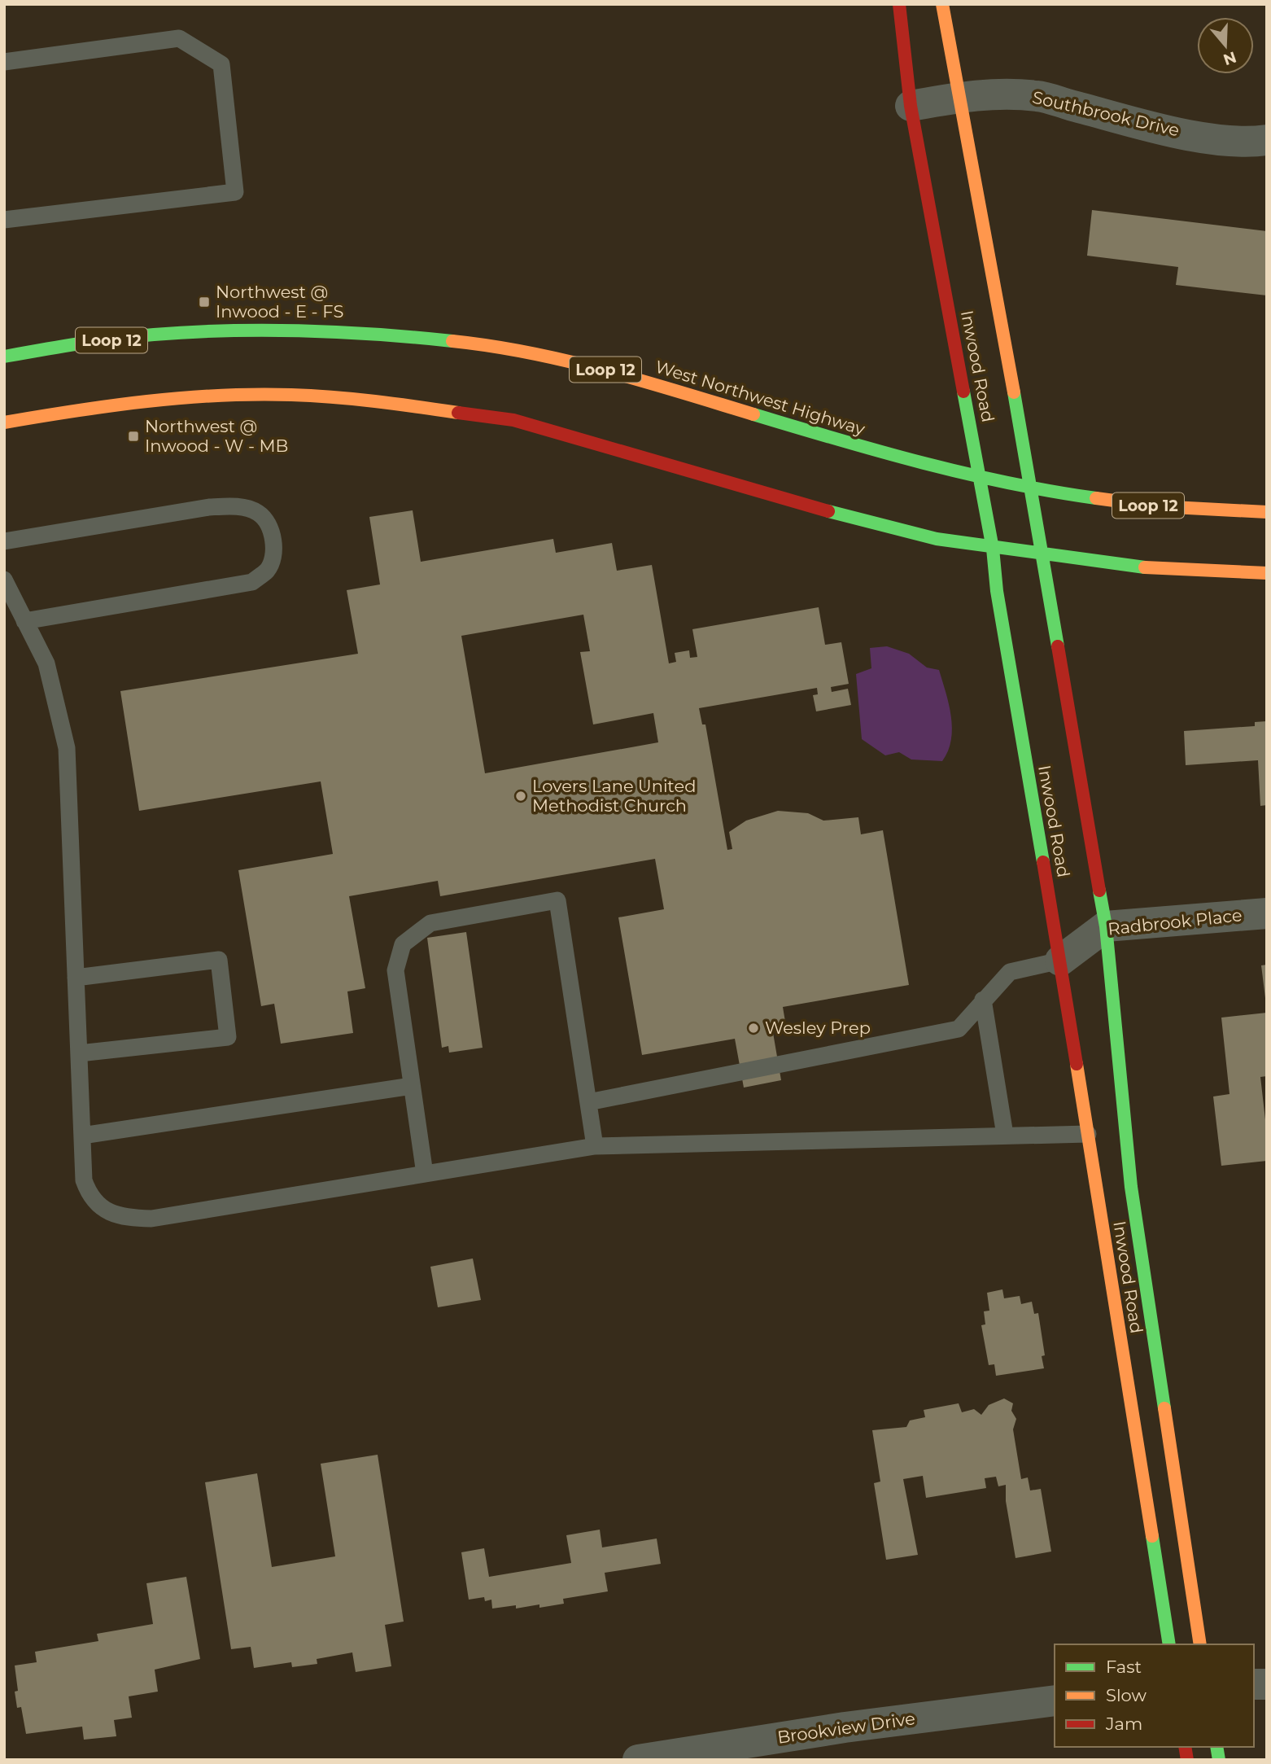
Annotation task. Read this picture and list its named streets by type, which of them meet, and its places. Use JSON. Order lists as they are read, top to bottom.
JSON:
{
  "streets": {
    "main road": ["Loop 12", "Inwood Road", "West Northwest Highway"],
    "street": ["Southbrook Drive", "Radbrook Place", "Brookview Drive"]
  },
  "crossings": [
    ["Southbrook Drive", "Inwood Road"],
    ["Inwood Road", "West Northwest Highway"],
    ["Inwood Road", "Radbrook Place"]
  ],
  "places": {
    "transit": ["Northwest @ Inwood - E - FS", "Northwest @ Inwood - W - MB"],
    "other": ["Lovers Lane United Methodist Church", "Wesley Prep"]
  },
  "legend": ["Fast", "Slow", "Jam"],
  "north": "bottom"
}
